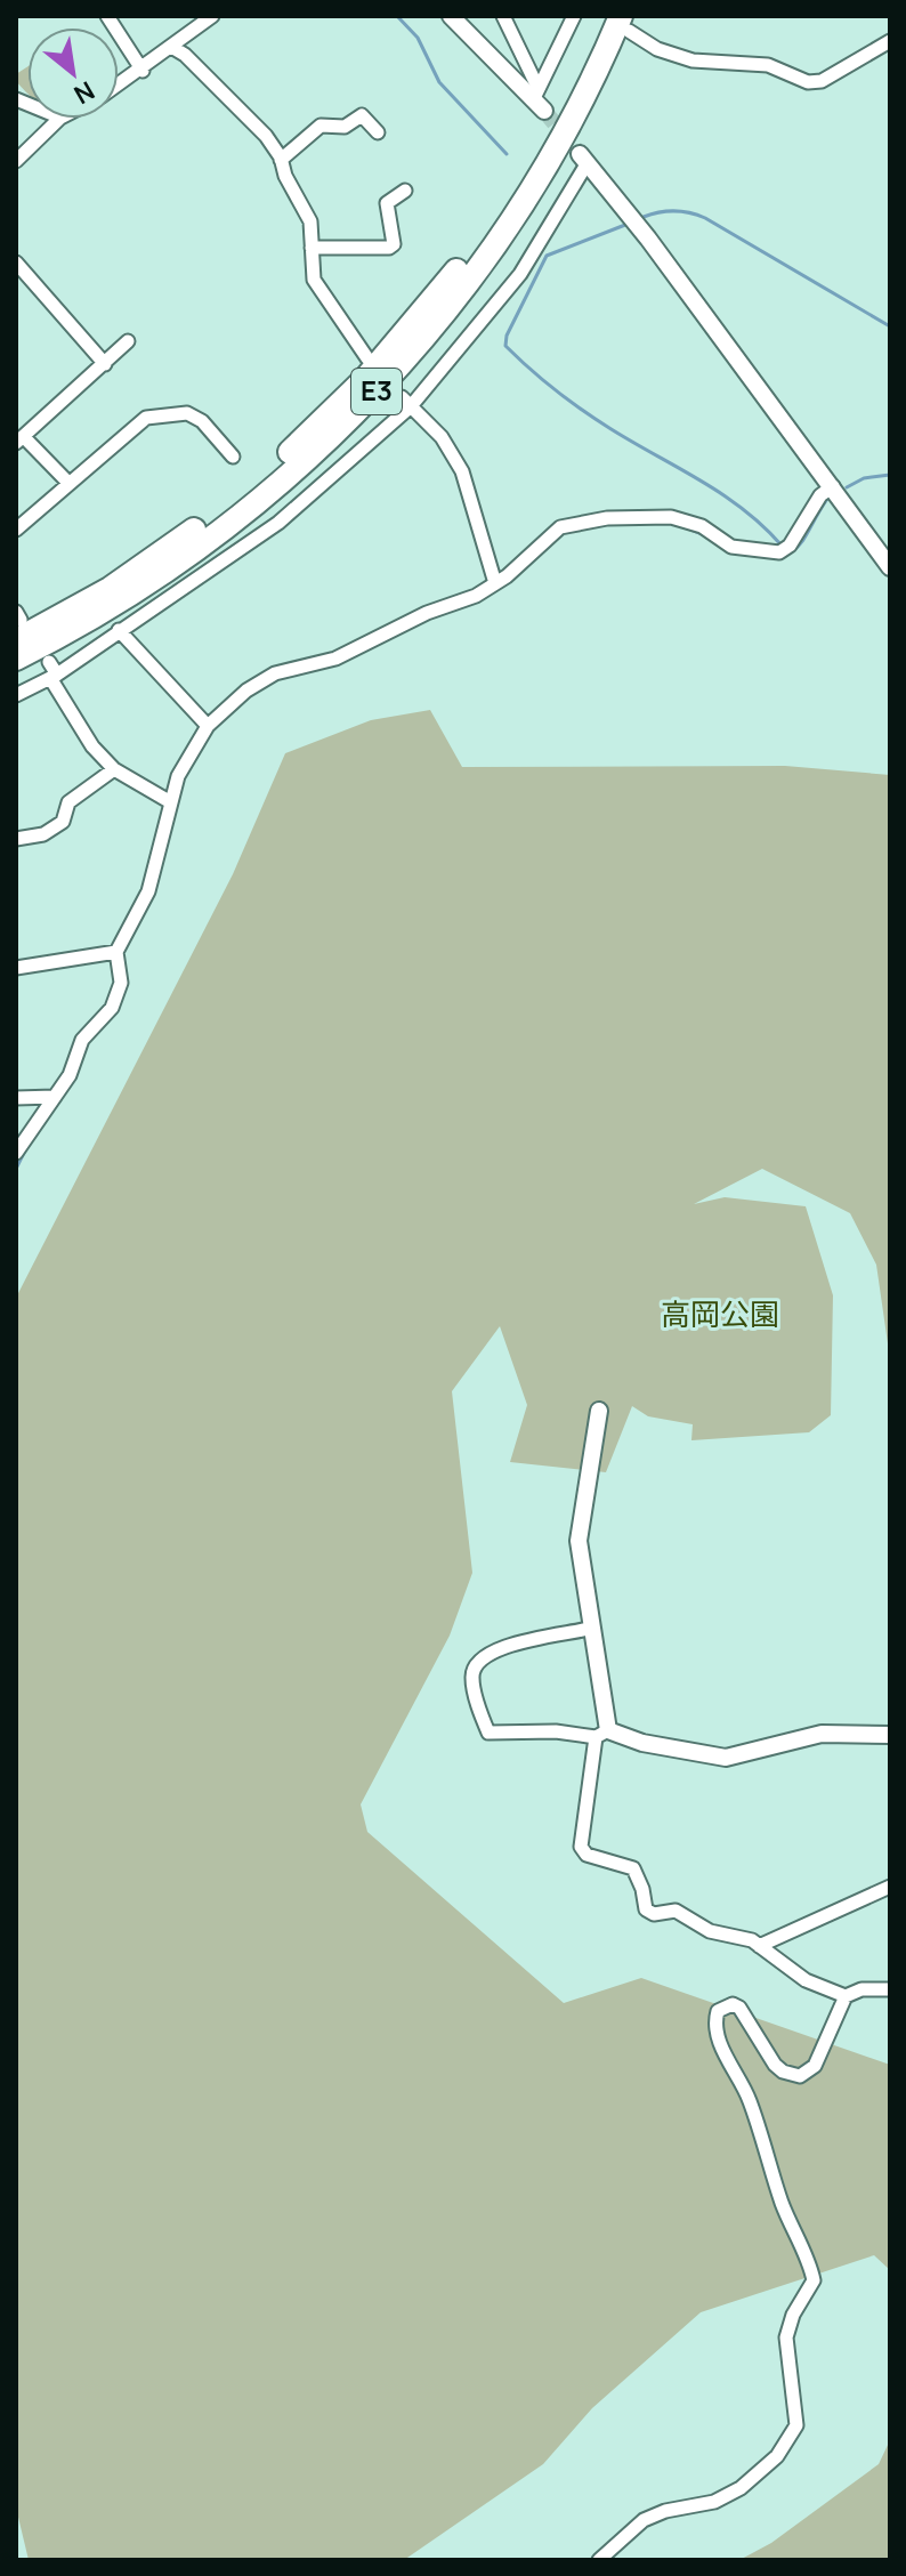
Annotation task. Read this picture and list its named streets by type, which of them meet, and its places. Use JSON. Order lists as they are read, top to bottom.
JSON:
{
  "streets": {
    "highway": ["E3"]
  },
  "parks": ["高岡公園"],
  "north": "bottom right"
}
